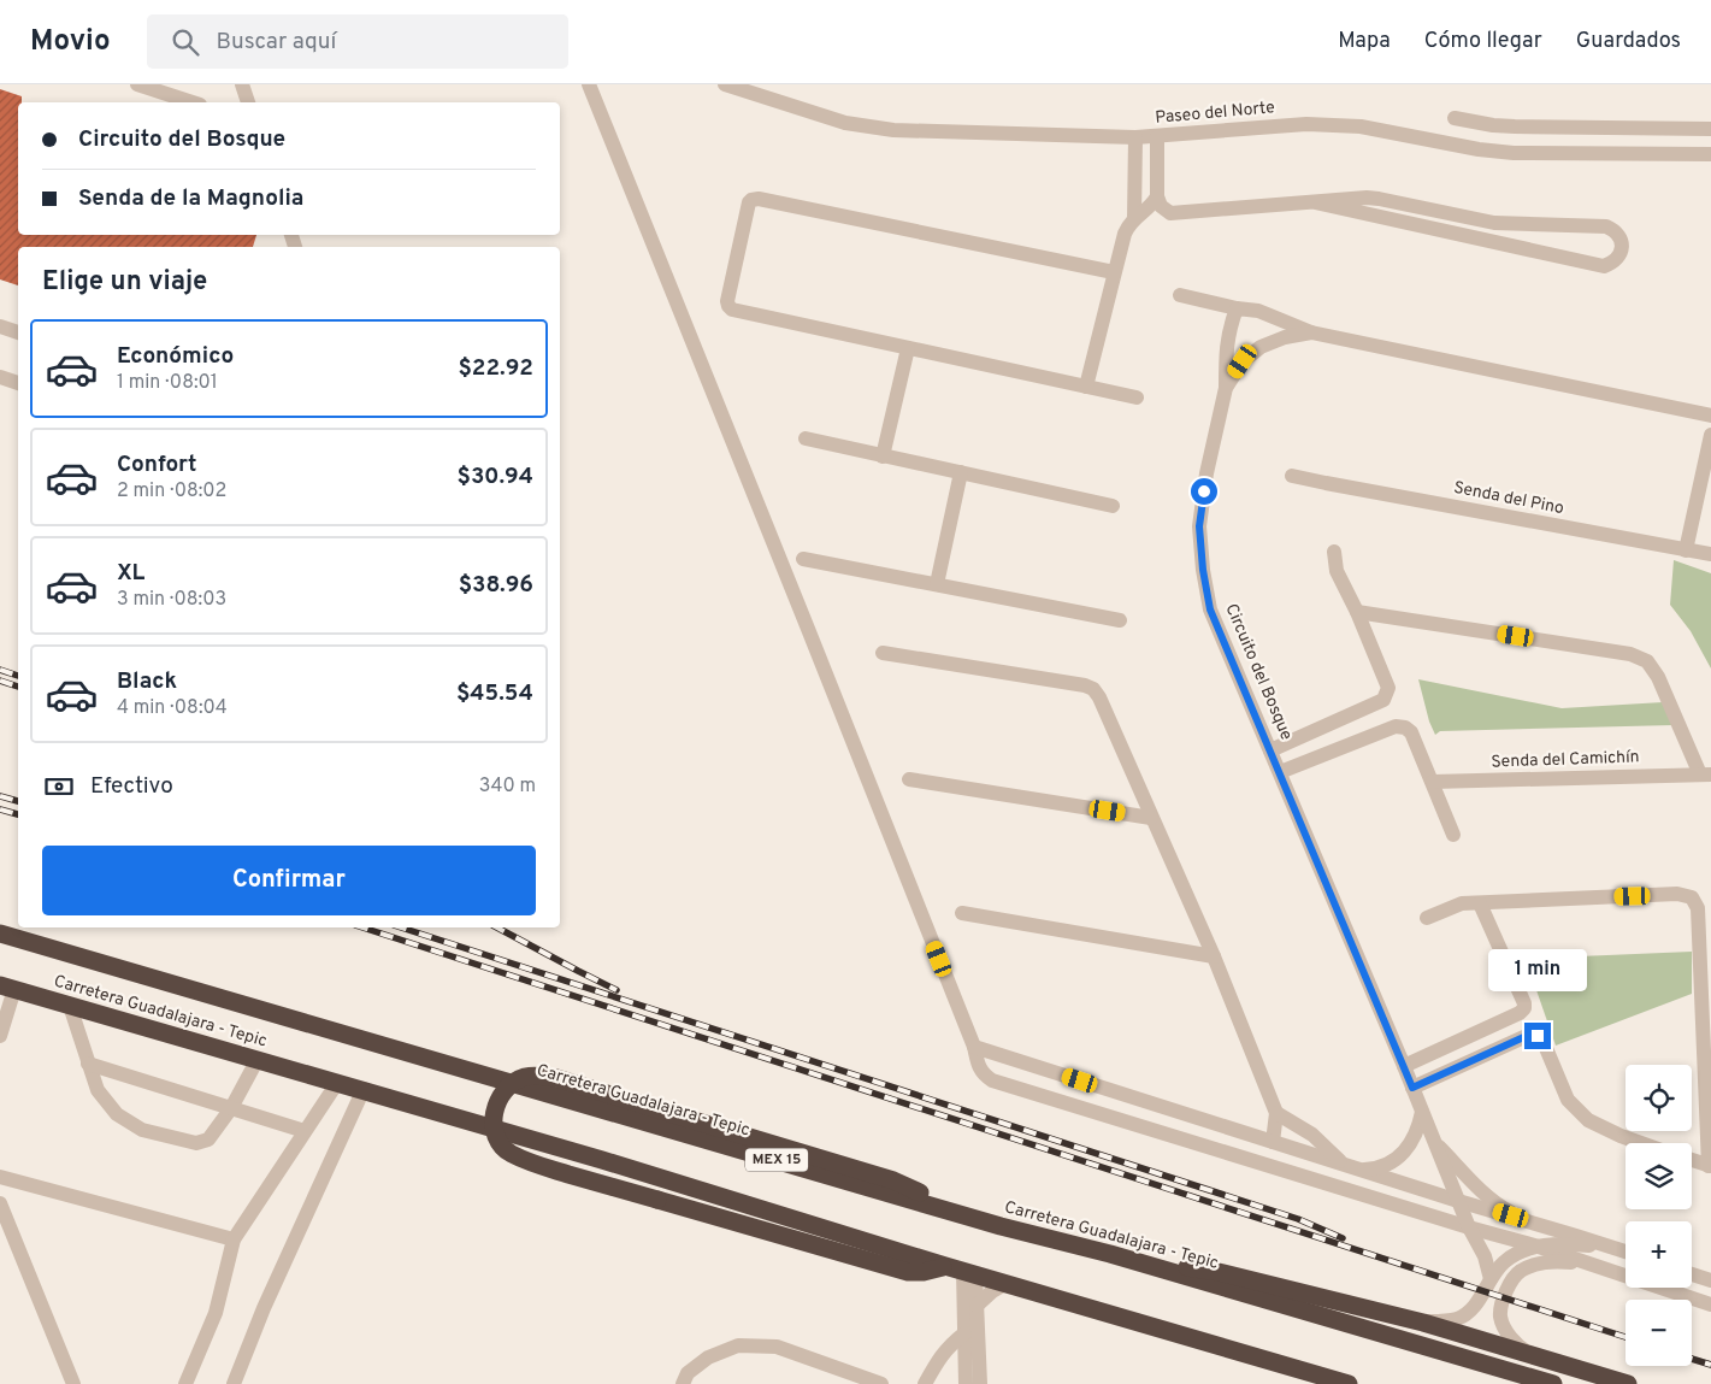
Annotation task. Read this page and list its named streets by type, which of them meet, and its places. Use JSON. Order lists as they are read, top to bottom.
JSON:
{
  "streets": {
    "highway": ["Carretera Guadalajara - Tepic", "MEX 15"],
    "street": [
      "Paseo del Norte",
      "Senda del Pino",
      "Circuito del Bosque",
      "Senda del Camichín"
    ]
  },
  "page": {
    "header": "Movio",
    "search": "Buscar aquí",
    "nav": ["Mapa", "Cómo llegar", "Guardados"],
    "banner": ["Circuito del Bosque", "Senda de la Magnolia"],
    "heading": "Elige un viaje",
    "list": [
      {
        "name": "Económico",
        "note": "1 min · 08:01",
        "value": "$22.92"
      },
      {
        "name": "Confort",
        "note": "2 min · 08:02",
        "value": "$30.94"
      },
      {
        "name": "XL",
        "note": "3 min · 08:03",
        "value": "$38.96"
      },
      {
        "name": "Black",
        "note": "4 min · 08:04",
        "value": "$45.54"
      }
    ],
    "pay": ["Efectivo", "340 m"],
    "buttons": "Confirmar",
    "bubble": "1 min",
    "map_buttons": ["+", "−"]
  }
}
